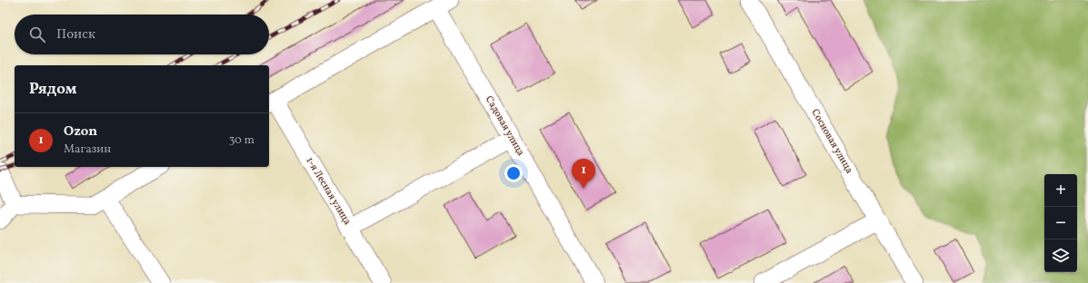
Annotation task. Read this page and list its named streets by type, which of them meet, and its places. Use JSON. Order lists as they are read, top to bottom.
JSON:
{
  "streets": {
    "street": ["Садовая улица", "Сосновая улица", "1-я Лесная улица"]
  },
  "page": {
    "search": "Поиск",
    "heading": "Рядом",
    "list": [
      {
        "mark": "1",
        "name": "Ozon",
        "note": "Магазин",
        "value": "30 m"
      }
    ],
    "pins": "1",
    "map_buttons": ["+", "−"]
  }
}
